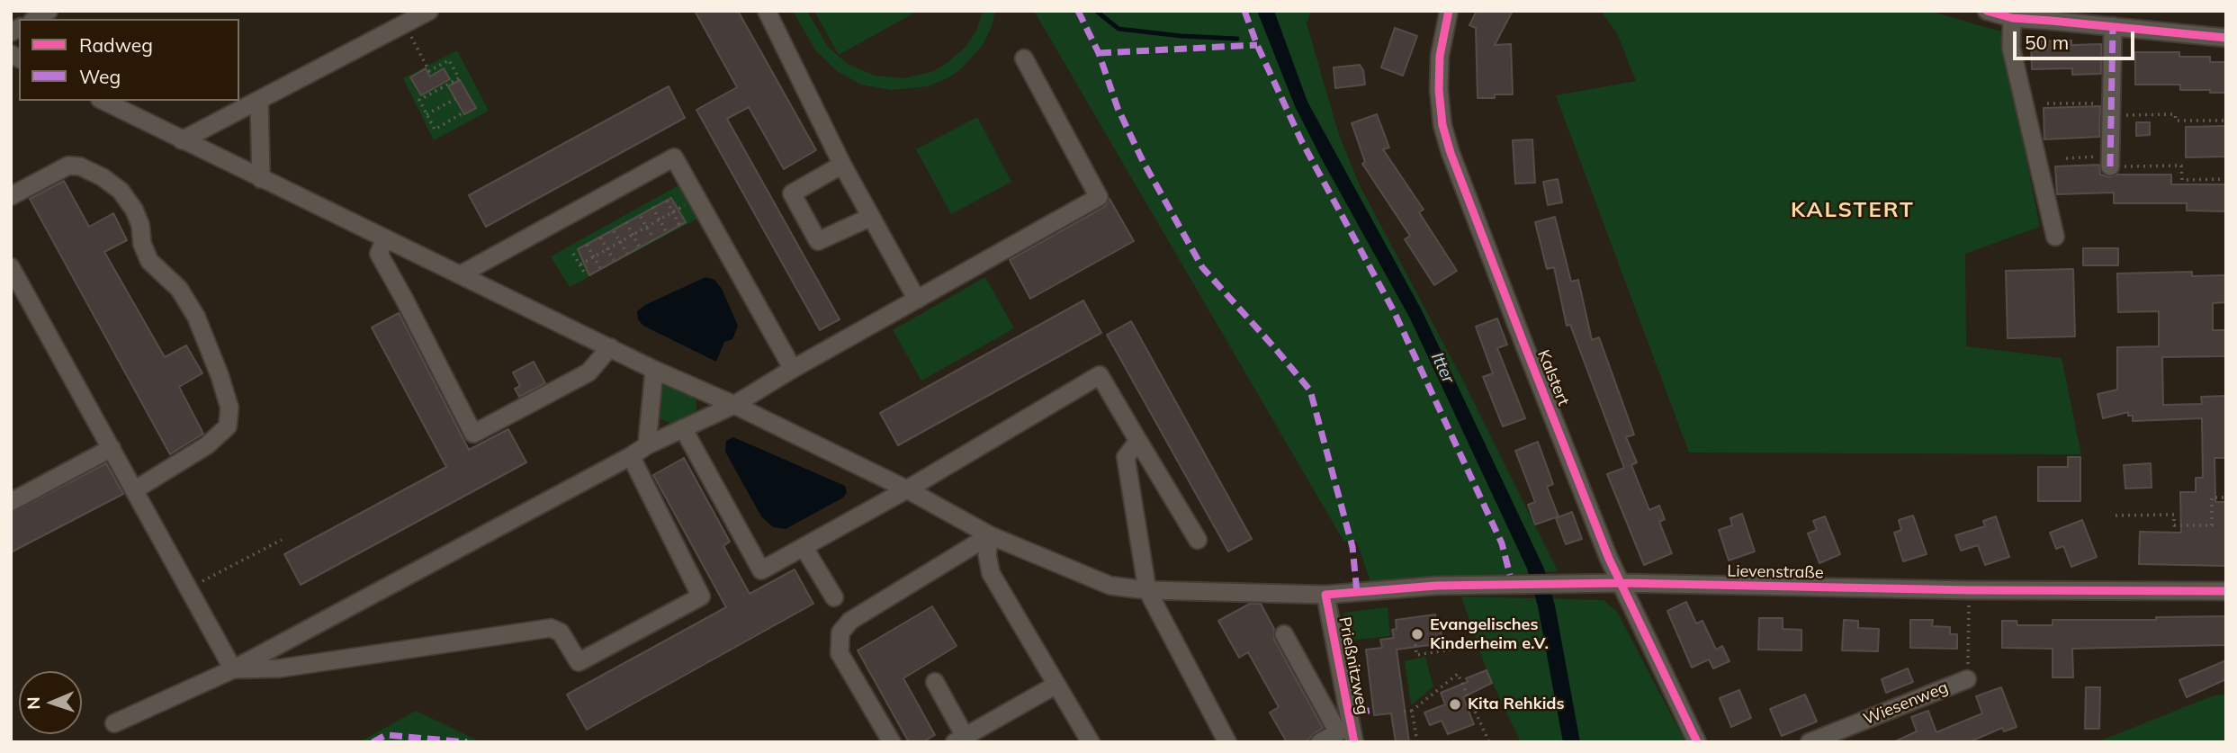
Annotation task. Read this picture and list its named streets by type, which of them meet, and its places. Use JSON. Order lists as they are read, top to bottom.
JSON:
{
  "streets": {
    "street": [
      "Kalstert",
      "Lievenstraße",
      "Prießnitzweg",
      "Wiesenweg"
    ]
  },
  "crossings": [
    ["Kalstert", "Lievenstraße"],
    ["Lievenstraße", "Prießnitzweg"]
  ],
  "districts": ["KALSTERT"],
  "water": ["Itter"],
  "places": ["Evangelisches Kinderheim e.V.", "Kita Rehkids"],
  "legend": ["Radweg", "Weg"],
  "scale_bar": "50 m",
  "north": "left"
}
